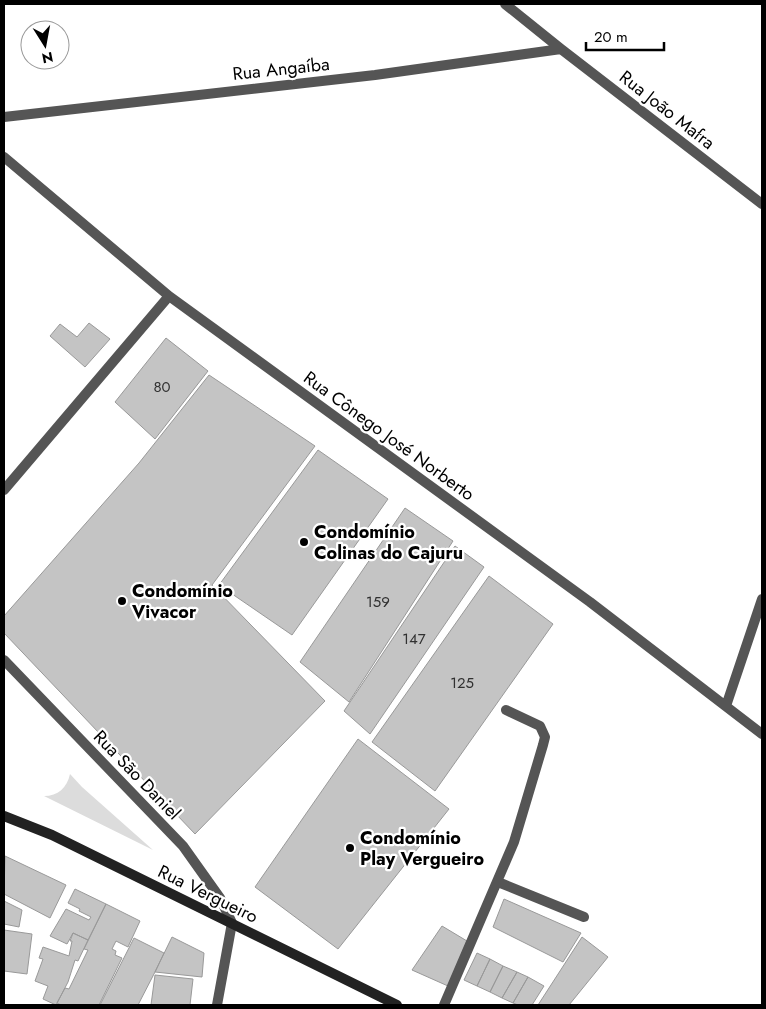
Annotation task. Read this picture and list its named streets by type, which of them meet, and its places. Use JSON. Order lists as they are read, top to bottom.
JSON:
{
  "streets": {
    "main road": ["Rua Vergueiro"],
    "street": [
      "Rua Angaíba",
      "Rua João Mafra",
      "Rua Cônego José Norberto",
      "Rua São Daniel"
    ]
  },
  "crossings": [
    ["Rua Angaíba", "Rua João Mafra"],
    ["Rua São Daniel", "Rua Vergueiro"]
  ],
  "places": ["Condomínio Colinas do Cajuru", "Condomínio Vivacor", "Condomínio Play Vergueiro"],
  "house_numbers": [
    "80",
    "159",
    "147",
    "125"
  ],
  "scale_bar": "20 m",
  "north": "bottom"
}
